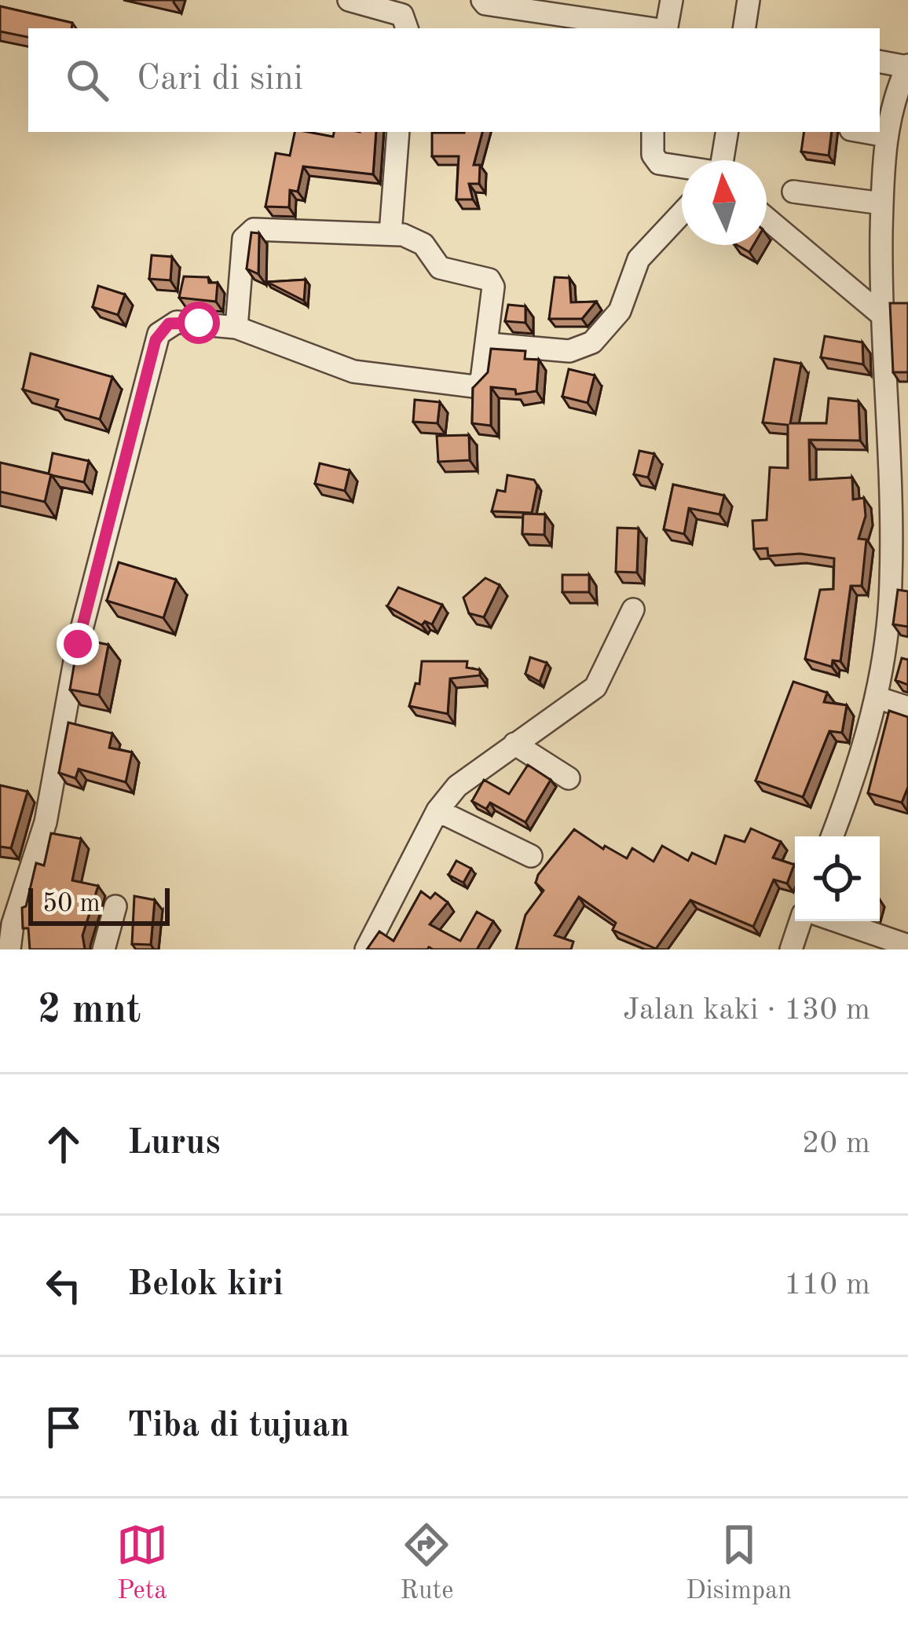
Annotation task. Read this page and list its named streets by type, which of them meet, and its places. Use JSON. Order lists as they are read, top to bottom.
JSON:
{
  "scale_bar": "50 m",
  "north": "top",
  "page": {
    "search": "Cari di sini",
    "scale": "50 m",
    "heading": ["2 mnt", "Jalan kaki · 130 m"],
    "list": [
      ["Lurus", "20 m"],
      ["Belok kiri", "110 m"],
      "Tiba di tujuan"
    ],
    "nav": ["Peta", "Rute", "Disimpan"]
  }
}
